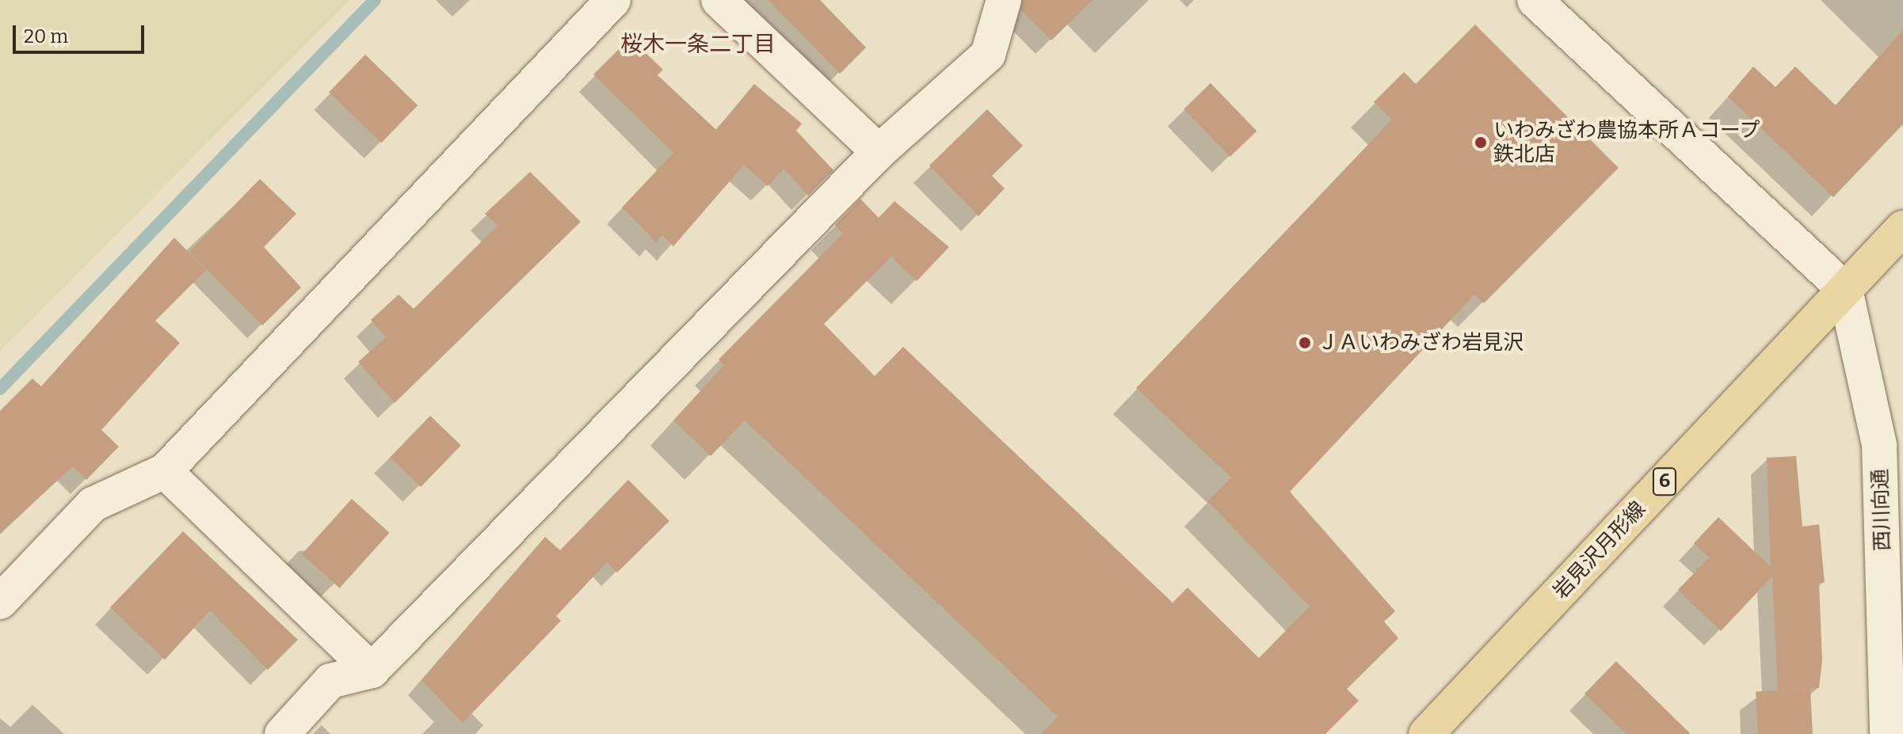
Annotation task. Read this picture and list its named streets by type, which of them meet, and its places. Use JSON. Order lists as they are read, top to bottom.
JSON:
{
  "streets": {
    "main road": ["6", "岩見沢月形線"],
    "street": ["西川向通"]
  },
  "crossings": [
    ["西川向通", "岩見沢月形線"]
  ],
  "districts": ["桜木一条二丁目"],
  "places": ["いわみざわ農協本所Ａコープ 鉄北店", "ＪＡいわみざわ岩見沢"],
  "scale_bar": "20 m"
}
